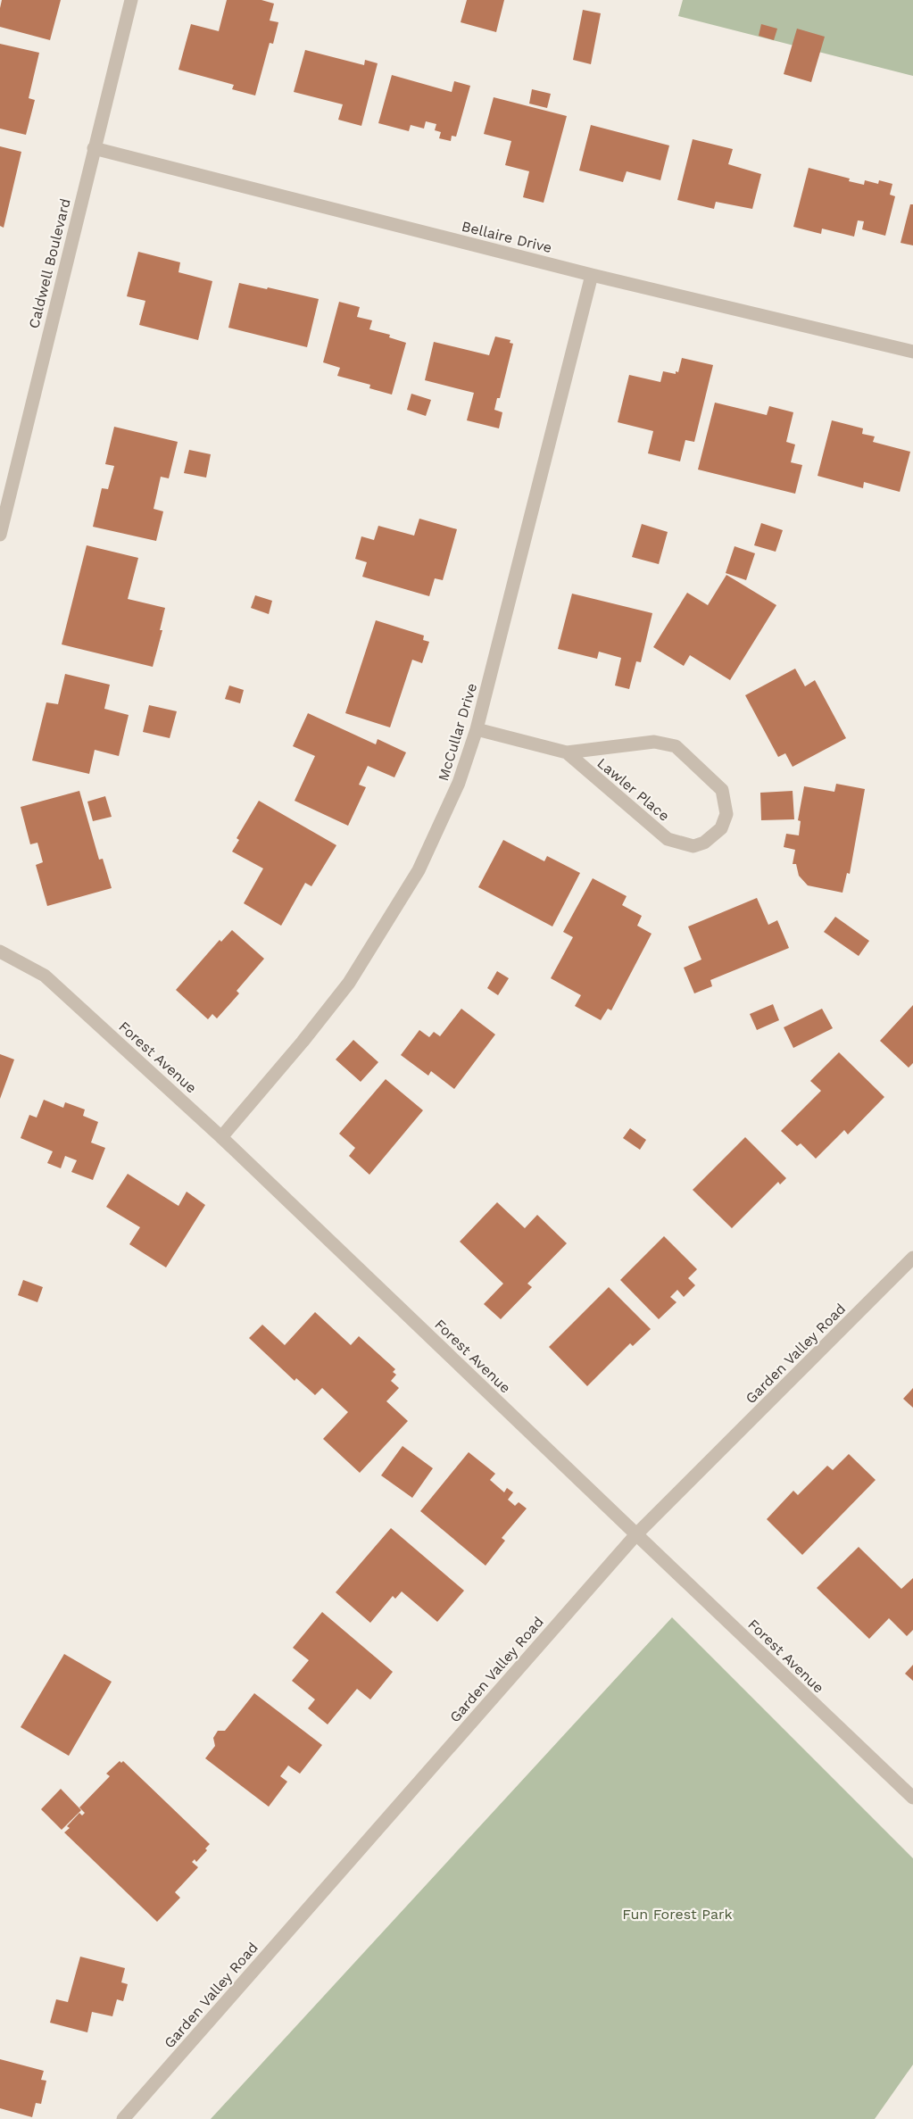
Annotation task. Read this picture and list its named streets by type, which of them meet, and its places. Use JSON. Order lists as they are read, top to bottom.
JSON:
{
  "streets": {
    "street": [
      "Bellaire Drive",
      "Caldwell Boulevard",
      "McCullar Drive",
      "Lawler Place",
      "Forest Avenue",
      "Garden Valley Road"
    ]
  },
  "crossings": [
    ["Bellaire Drive", "Caldwell Boulevard"],
    ["Bellaire Drive", "McCullar Drive"],
    ["McCullar Drive", "Lawler Place"],
    ["McCullar Drive", "Forest Avenue"],
    ["Forest Avenue", "Garden Valley Road"]
  ],
  "parks": ["Fun Forest Park"]
}
